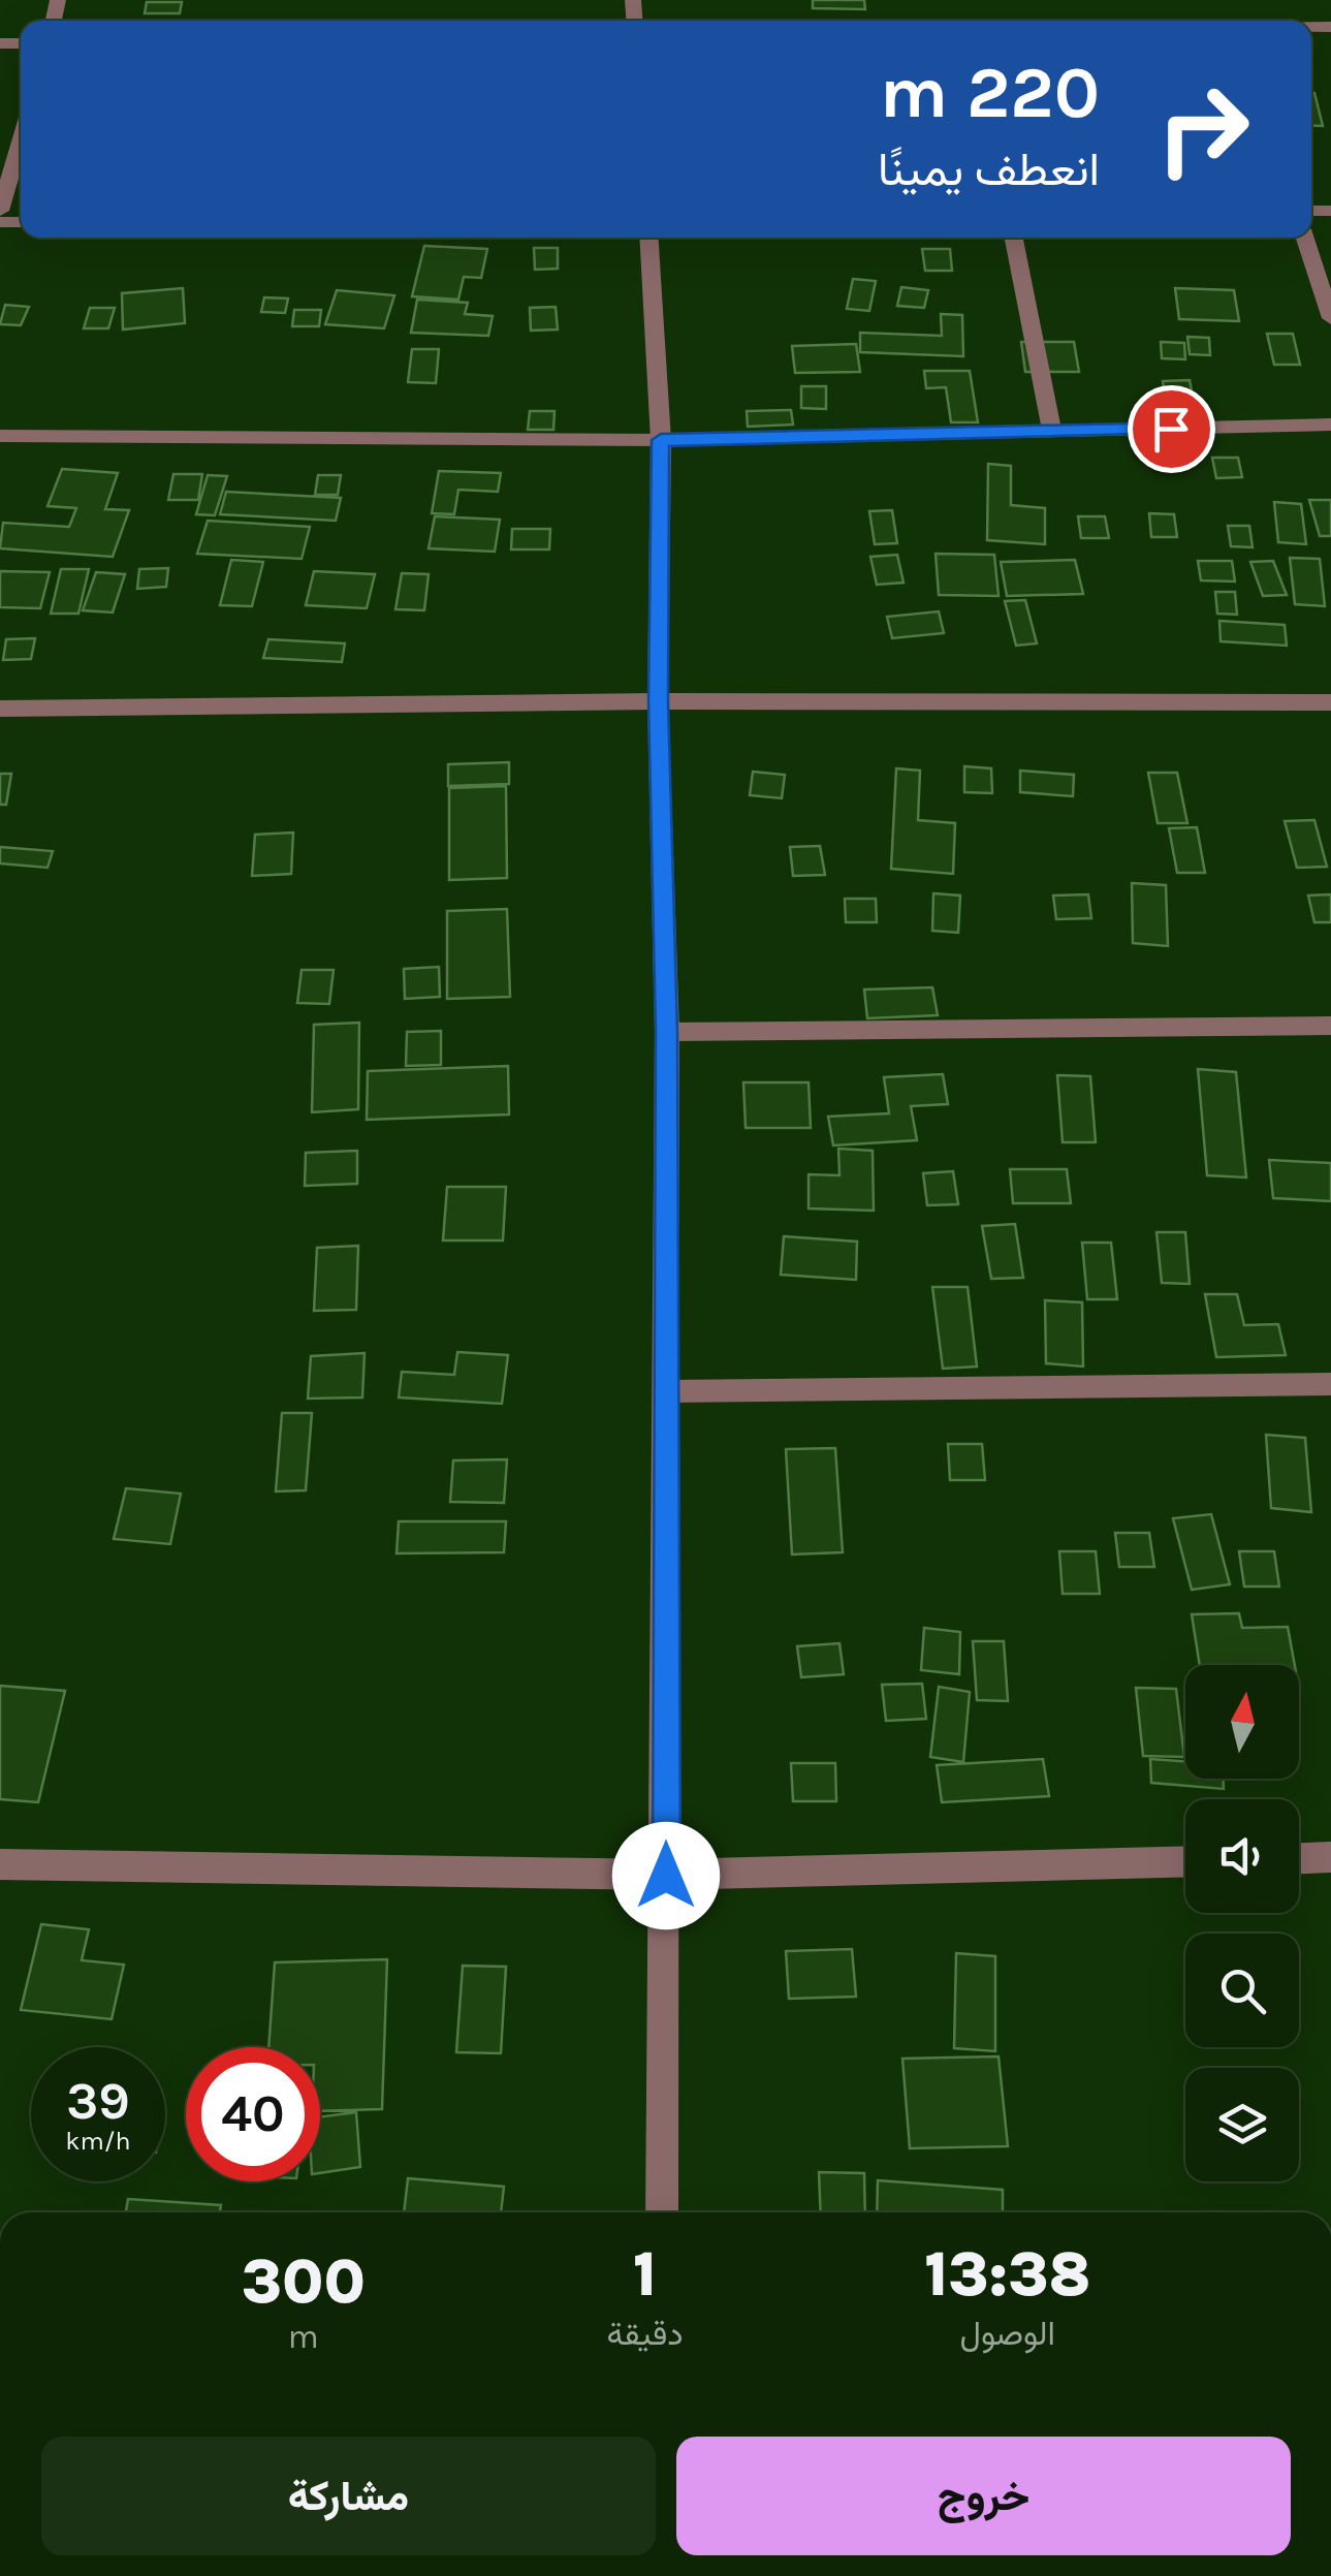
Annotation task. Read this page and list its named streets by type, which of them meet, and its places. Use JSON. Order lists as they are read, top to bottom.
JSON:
{
  "north": "top",
  "page": {
    "turn": ["220 m", "انعطف يمينًا"],
    "speed": "39 km/h",
    "limit": "40",
    "eta": [
      "13:38",
      "الوصول",
      "1",
      "دقيقة",
      "300",
      "m"
    ],
    "buttons": ["خروج", "مشاركة"]
  }
}
